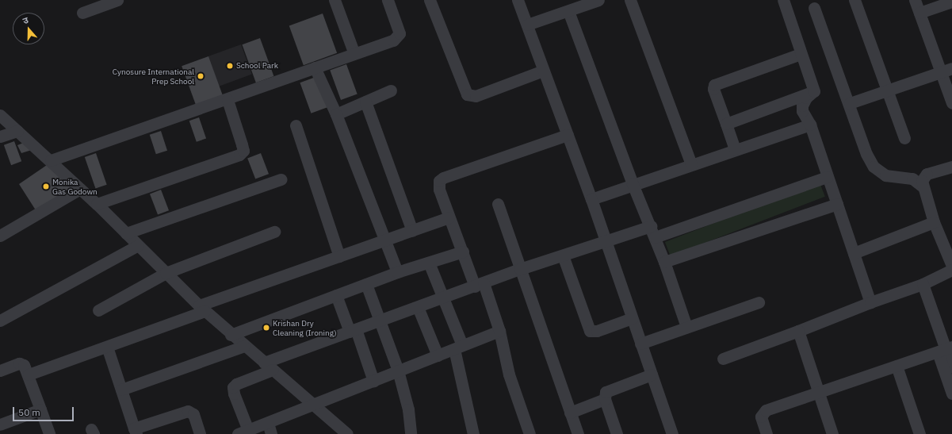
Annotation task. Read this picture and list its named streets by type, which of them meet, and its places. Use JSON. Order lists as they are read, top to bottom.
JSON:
{
  "places": [
    "School Park",
    "Cynosure International Prep School",
    "Monika Gas Godown",
    "Krishan Dry Cleaning (Ironing)"
  ],
  "scale_bar": "50 m",
  "north": "top"
}
